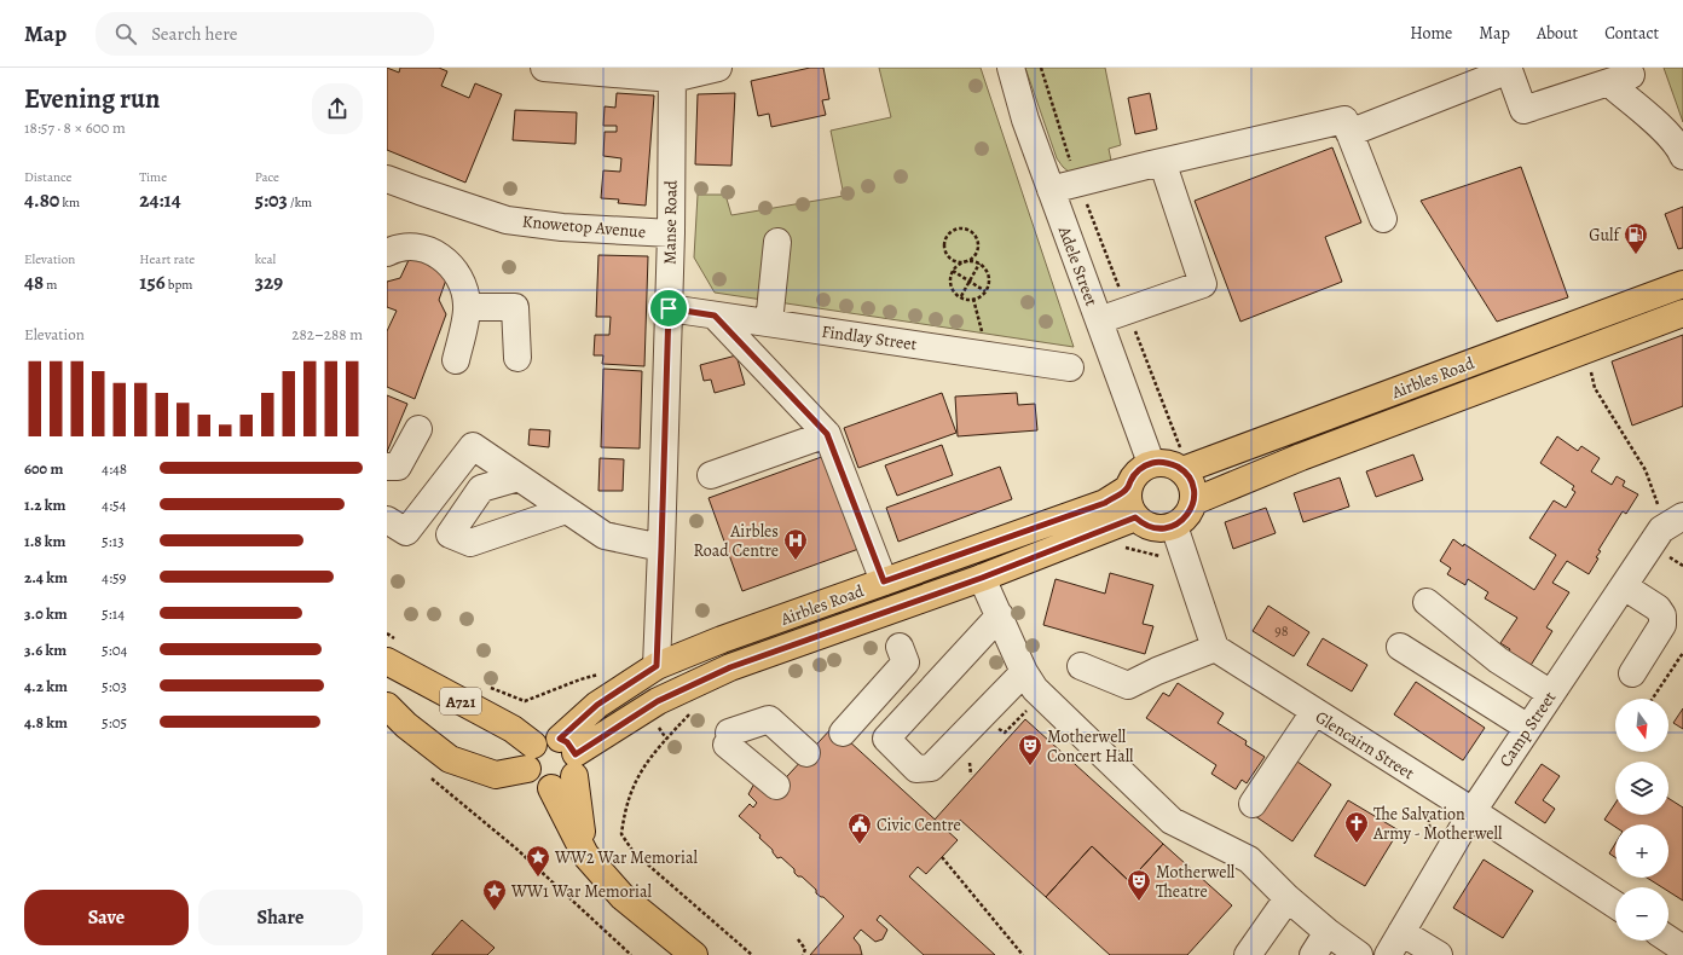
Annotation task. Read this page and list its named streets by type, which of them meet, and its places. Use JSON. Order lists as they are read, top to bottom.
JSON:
{
  "streets": {
    "main road": ["Airbles Road", "A721"],
    "street": [
      "Manse Road",
      "Knowetop Avenue",
      "Adele Street",
      "Findlay Street",
      "Camp Street",
      "Glencairn Street"
    ]
  },
  "crossings": [
    ["Manse Road", "Knowetop Avenue"],
    ["Manse Road", "Findlay Street"],
    ["Manse Road", "Airbles Road"],
    ["Adele Street", "Airbles Road"],
    ["Camp Street", "Glencairn Street"]
  ],
  "places": {
    "fuel station": ["Gulf"],
    "hospital": ["Airbles Road Centre"],
    "theatre": ["Motherwell Concert Hall", "Motherwell Theatre"],
    "church": ["The Salvation Army - Motherwell"],
    "public building": ["Civic Centre"],
    "place": ["WW2 War Memorial", "WW1 War Memorial"]
  },
  "house_numbers": ["98"],
  "north": "bottom",
  "page": {
    "header": "Map",
    "search": "Search here",
    "nav": [
      "Home",
      "Map",
      "About",
      "Contact"
    ],
    "heading": ["Evening run", "18:57 · 8 × 600 m"],
    "stats": [
      ["Distance", "4.80 km"],
      ["Time", "24:14"],
      ["Pace", "5:03 /km"],
      ["Elevation", "48 m"],
      ["Heart rate", "156 bpm"],
      ["kcal", "329"]
    ],
    "chart": ["Elevation", "282–288 m"],
    "list": [
      {
        "name": "600 m",
        "note": "4:48"
      },
      {
        "name": "1.2 km",
        "note": "4:54"
      },
      {
        "name": "1.8 km",
        "note": "5:13"
      },
      {
        "name": "2.4 km",
        "note": "4:59"
      },
      {
        "name": "3.0 km",
        "note": "5:14"
      },
      {
        "name": "3.6 km",
        "note": "5:04"
      },
      {
        "name": "4.2 km",
        "note": "5:03"
      },
      {
        "name": "4.8 km",
        "note": "5:05"
      }
    ],
    "map_buttons": ["+", "−"],
    "buttons": ["Save", "Share"]
  }
}
